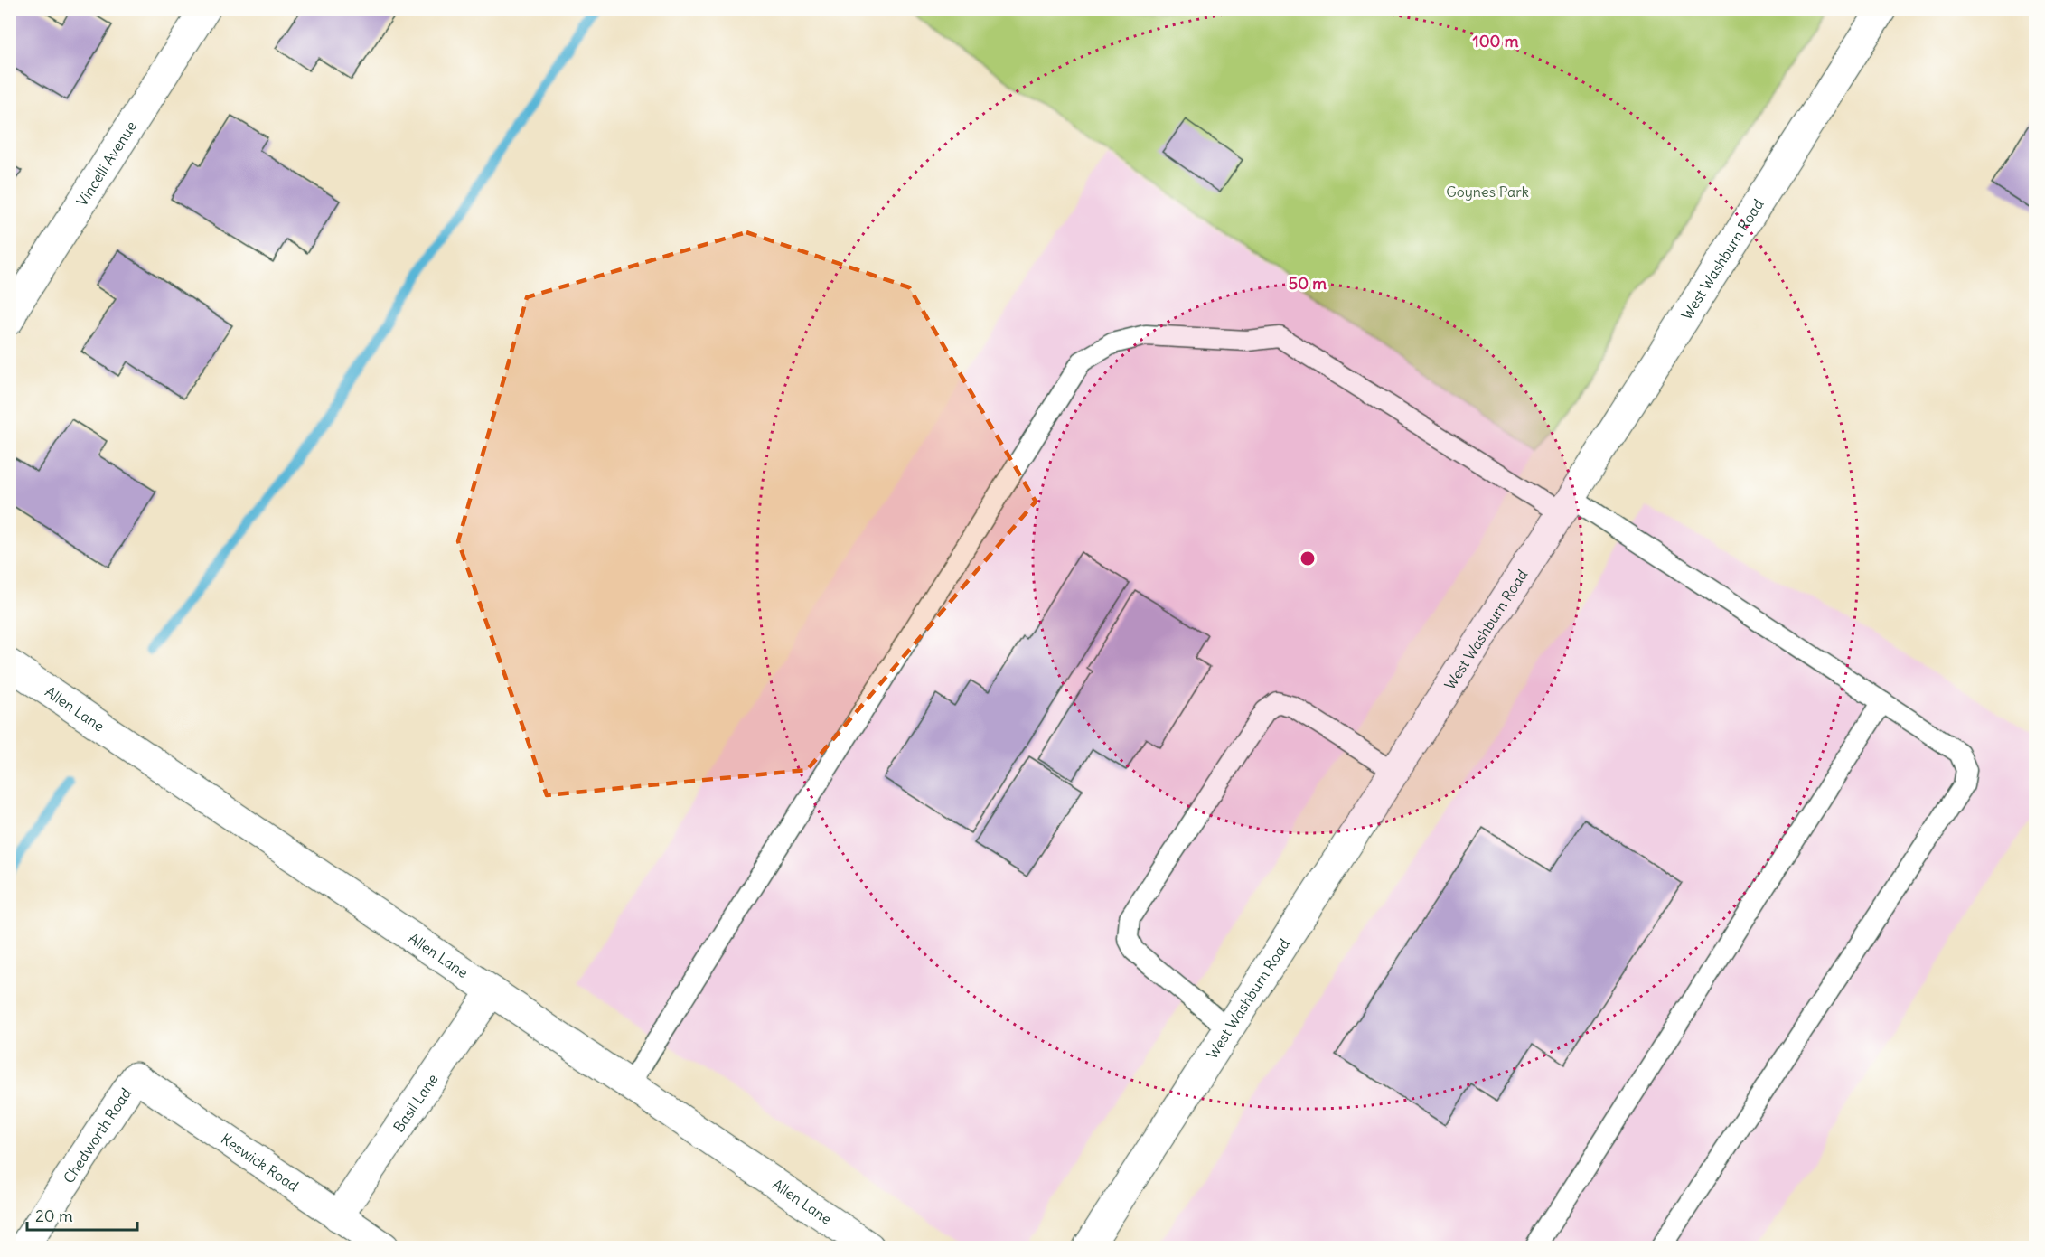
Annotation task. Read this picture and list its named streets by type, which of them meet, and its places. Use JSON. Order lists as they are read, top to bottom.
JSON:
{
  "streets": {
    "street": [
      "Vincelli Avenue",
      "West Washburn Road",
      "Allen Lane",
      "Basil Lane",
      "Chedworth Road",
      "Keswick Road"
    ]
  },
  "crossings": [
    ["Allen Lane", "Basil Lane"],
    ["Basil Lane", "Keswick Road"],
    ["Chedworth Road", "Keswick Road"]
  ],
  "parks": ["Goynes Park"],
  "scale_bar": "20 m",
  "rings": ["100 m", "50 m"]
}
